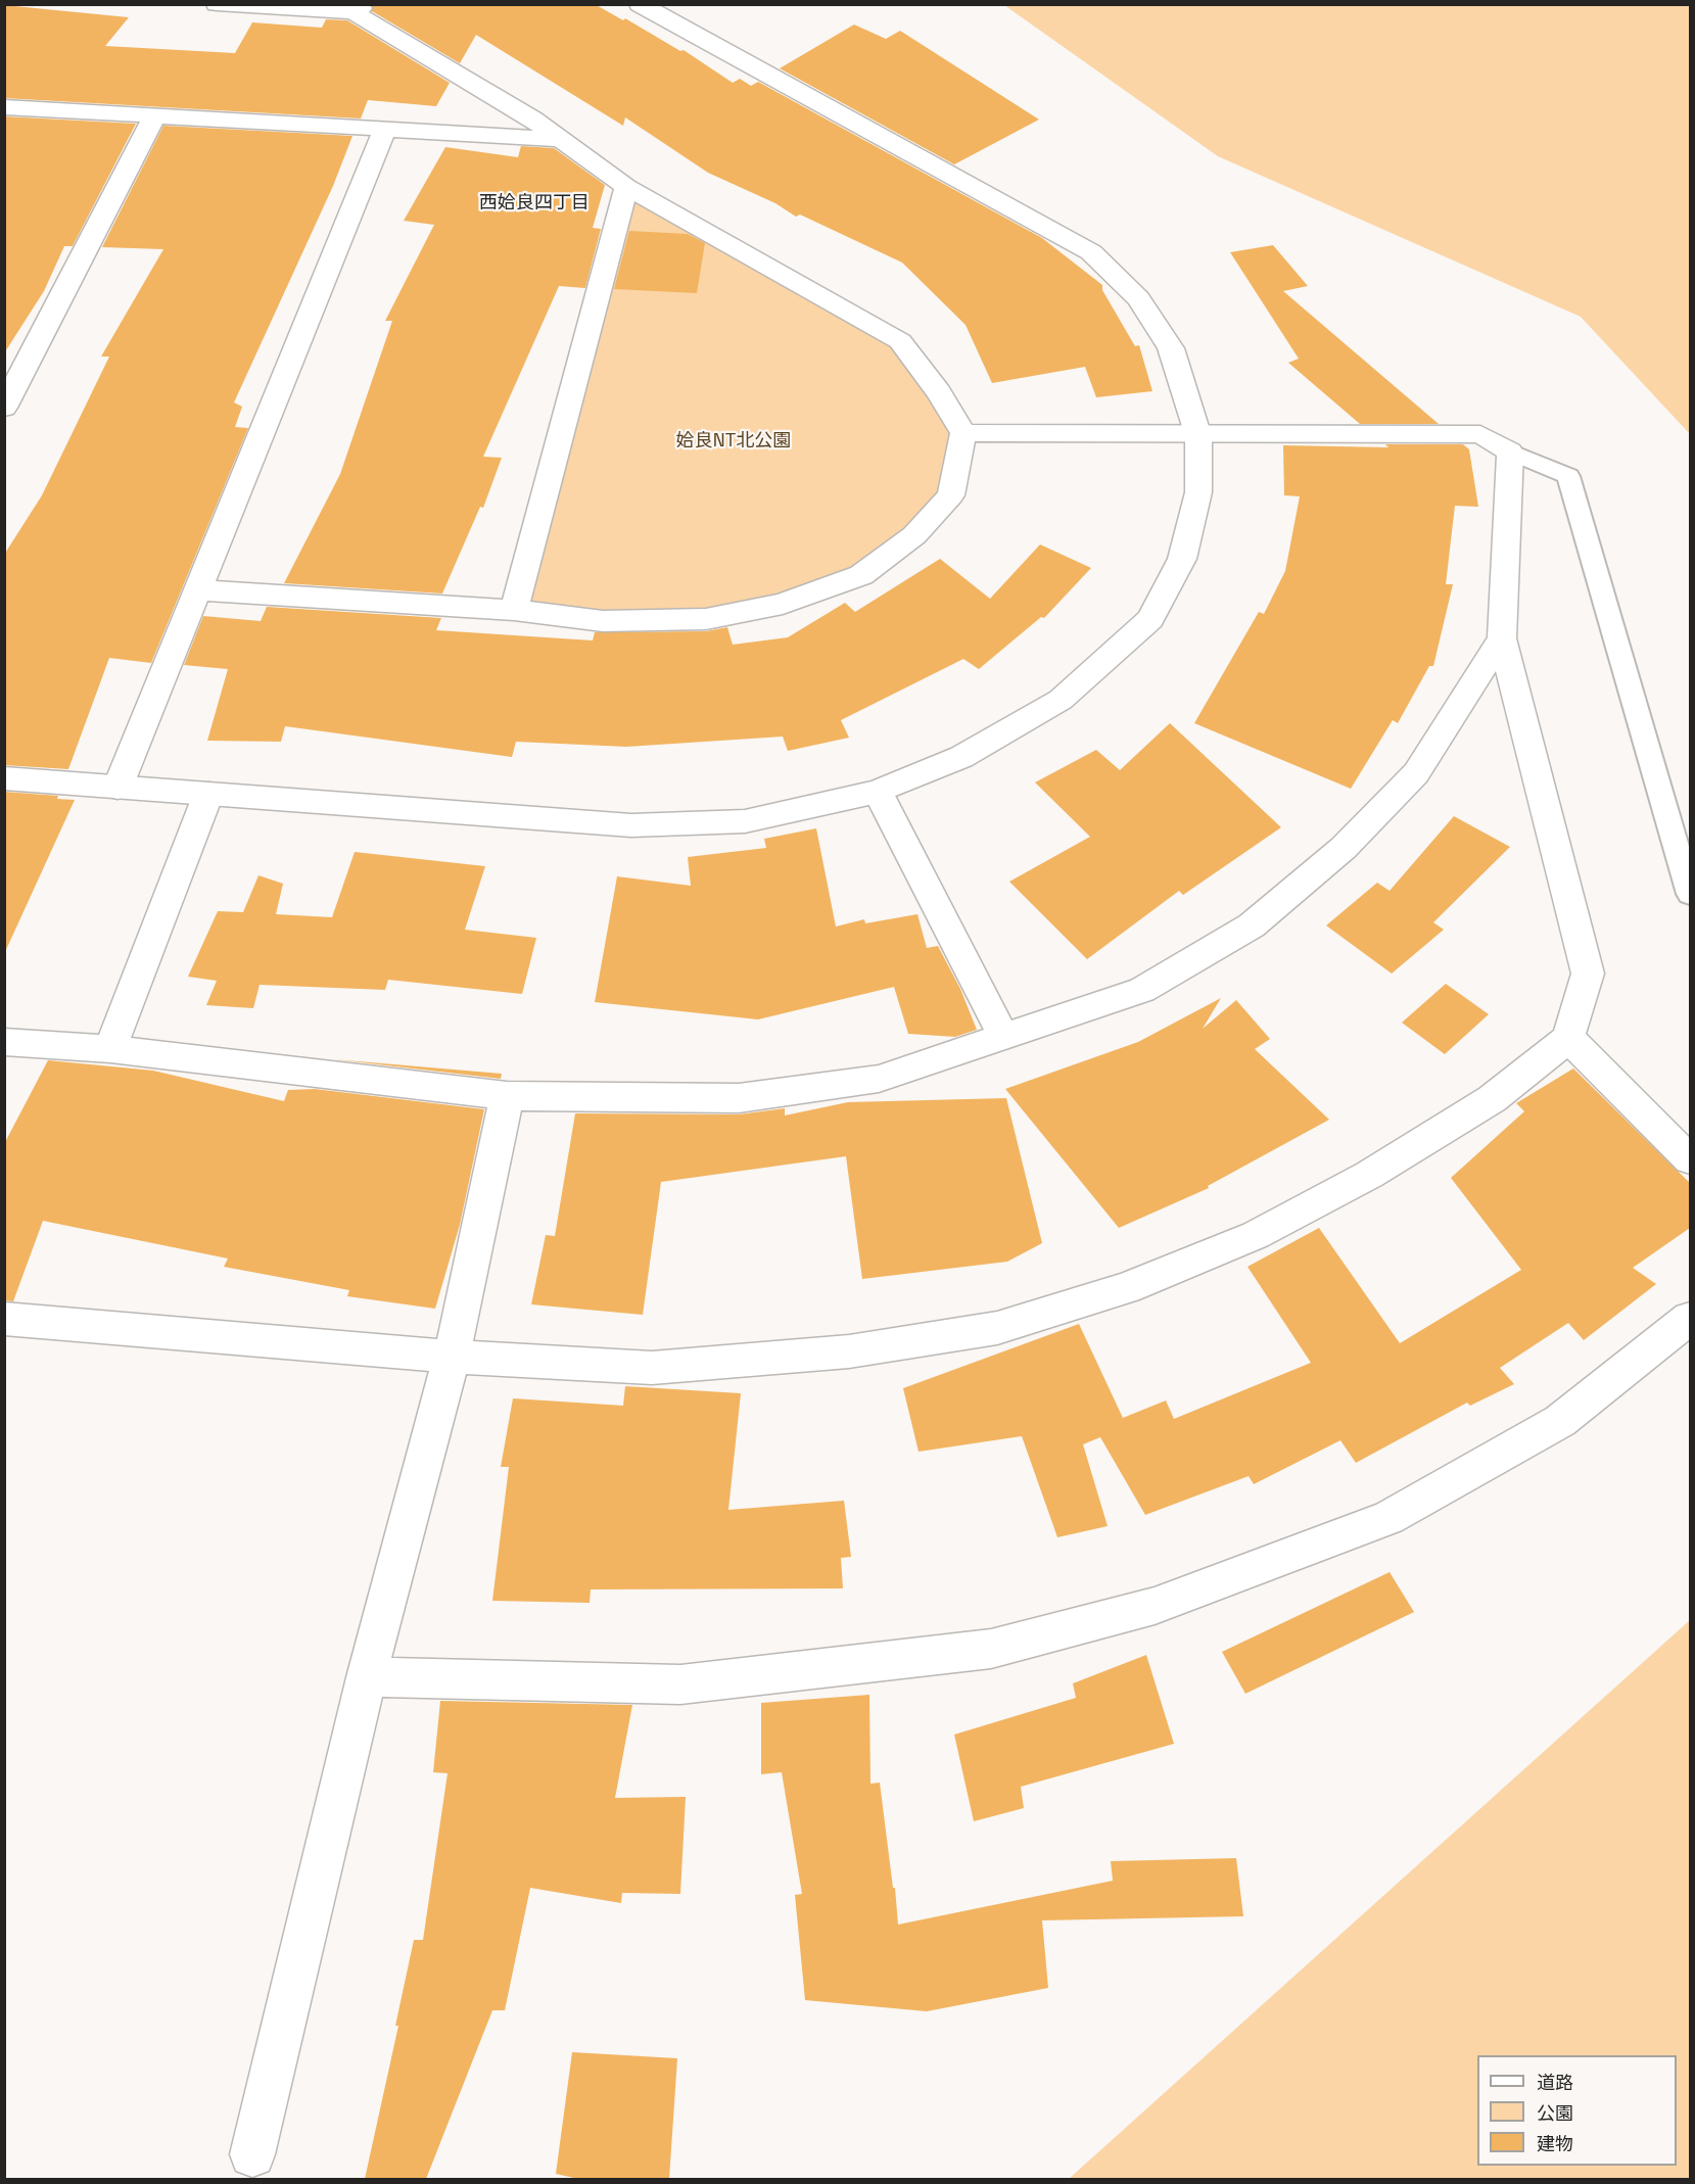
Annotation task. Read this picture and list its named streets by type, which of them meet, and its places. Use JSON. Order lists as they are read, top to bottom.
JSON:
{
  "districts": ["西姶良四丁目"],
  "parks": ["姶良NT北公園"],
  "legend": ["道路", "公園", "建物"]
}
